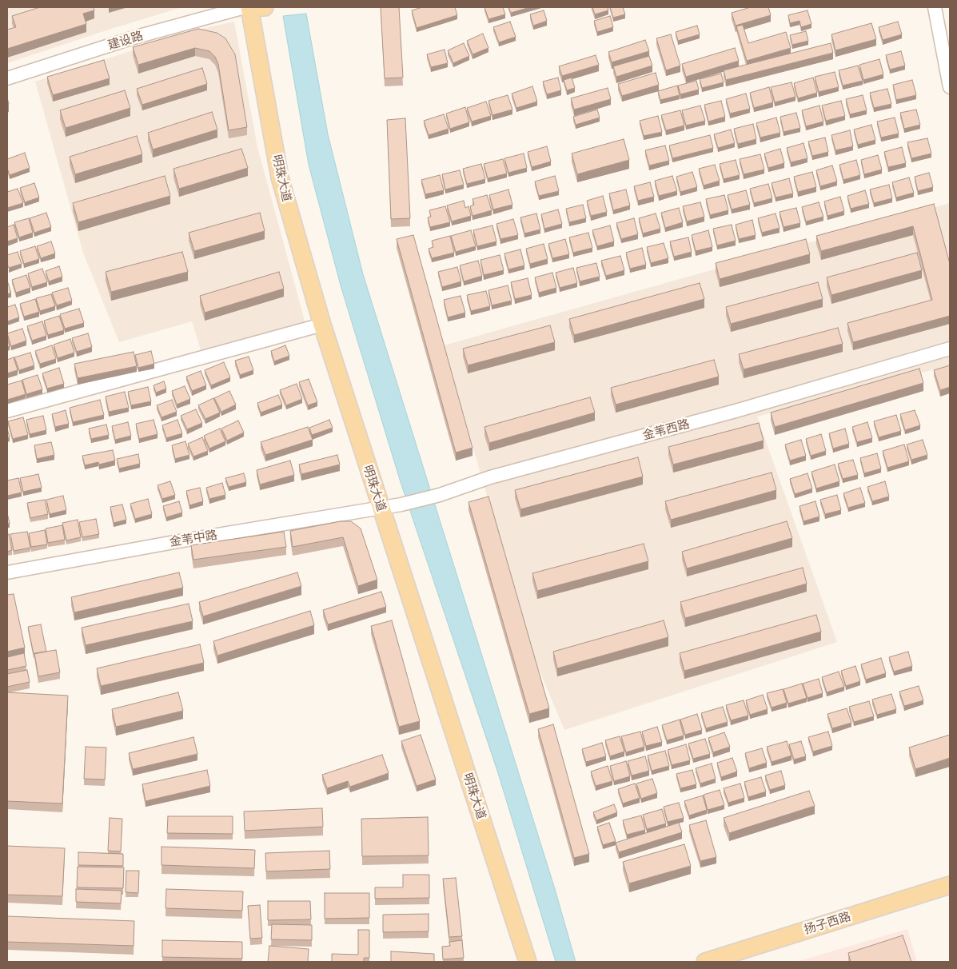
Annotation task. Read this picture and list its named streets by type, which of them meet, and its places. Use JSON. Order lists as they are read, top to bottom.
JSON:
{
  "streets": {
    "main road": ["明珠大道", "扬子西路"],
    "street": ["建设路", "金苇西路", "金苇中路"]
  },
  "crossings": [
    ["建设路", "明珠大道"],
    ["明珠大道", "金苇西路"],
    ["明珠大道", "金苇中路"],
    ["金苇西路", "金苇中路"]
  ]
}
